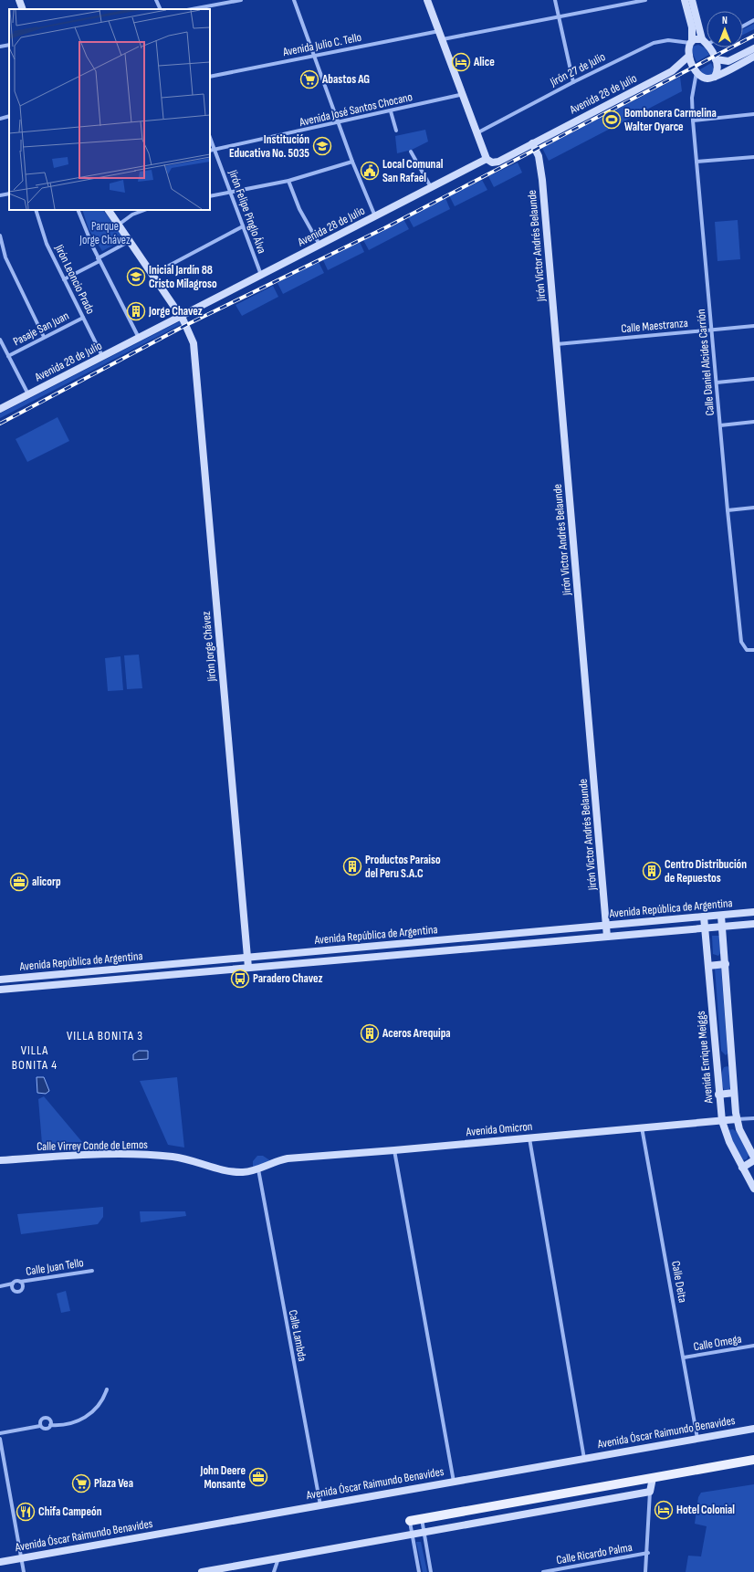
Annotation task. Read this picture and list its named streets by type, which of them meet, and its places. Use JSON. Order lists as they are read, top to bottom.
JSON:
{
  "streets": {
    "street": [
      "Avenida Julio C. Tello",
      "Jirón 27 de Julio",
      "Avenida 28 de Julio",
      "Avenida José Santos Chocano",
      "Jirón Felipe Pinglo Álva",
      "Jirón Victor Andrés Belaunde",
      "Jirón Leoncio Prado",
      "Calle Maestranza",
      "Pasaje San Juan",
      "Calle Daniel Alcides Carrión",
      "Jirón Jorge Chávez",
      "Avenida República de Argentina",
      "Avenida Enrique Meiggs",
      "Avenida Omicron",
      "Calle Virrey Conde de Lemos",
      "Calle Juan Tello",
      "Calle Delta",
      "Calle Lambda",
      "Calle Omega",
      "Avenida Óscar Raimundo Benavides",
      "Calle Ricardo Palma"
    ]
  },
  "crossings": [
    ["Avenida 28 de Julio", "Jirón Felipe Pinglo Álva"],
    ["Avenida 28 de Julio", "Jirón Victor Andrés Belaunde"],
    ["Avenida 28 de Julio", "Jirón Leoncio Prado"],
    ["Avenida 28 de Julio", "Calle Daniel Alcides Carrión"],
    ["Avenida 28 de Julio", "Jirón Jorge Chávez"],
    ["Avenida José Santos Chocano", "Jirón Felipe Pinglo Álva"],
    ["Jirón Victor Andrés Belaunde", "Calle Maestranza"],
    ["Jirón Victor Andrés Belaunde", "Avenida República de Argentina"],
    ["Jirón Leoncio Prado", "Pasaje San Juan"],
    ["Calle Maestranza", "Calle Daniel Alcides Carrión"],
    ["Jirón Jorge Chávez", "Avenida República de Argentina"],
    ["Avenida República de Argentina", "Avenida Enrique Meiggs"],
    ["Avenida Enrique Meiggs", "Avenida Omicron"],
    ["Avenida Omicron", "Calle Virrey Conde de Lemos"],
    ["Avenida Omicron", "Calle Delta"],
    ["Avenida Omicron", "Calle Lambda"],
    ["Calle Delta", "Calle Omega"],
    ["Calle Delta", "Avenida Óscar Raimundo Benavides"],
    ["Calle Lambda", "Avenida Óscar Raimundo Benavides"]
  ],
  "districts": ["VILLA BONITA 3", "VILLA BONITA 4"],
  "parks": ["Parque Jorge Chávez"],
  "places": {
    "hotel": ["Alice", "Hotel Colonial"],
    "supermarket": ["Abastos AG", "Plaza Vea"],
    "sports": ["Bombonera Carmelina Walter Oyarce"],
    "school or university": ["Institución Educativa No. 5035", "Inicial Jardín 88 Cristo Milagroso"],
    "public building": ["Local Comunal San Rafael"],
    "building": [
      "Jorge Chavez",
      "Productos Paraiso del Peru S.A.C",
      "Centro Distribución de Repuestos",
      "Aceros Arequipa"
    ],
    "office": ["alicorp", "John Deere Monsante"],
    "bus stop": ["Paradero Chavez"],
    "restaurant": ["Chifa Campeón"]
  },
  "north": "top"
}
